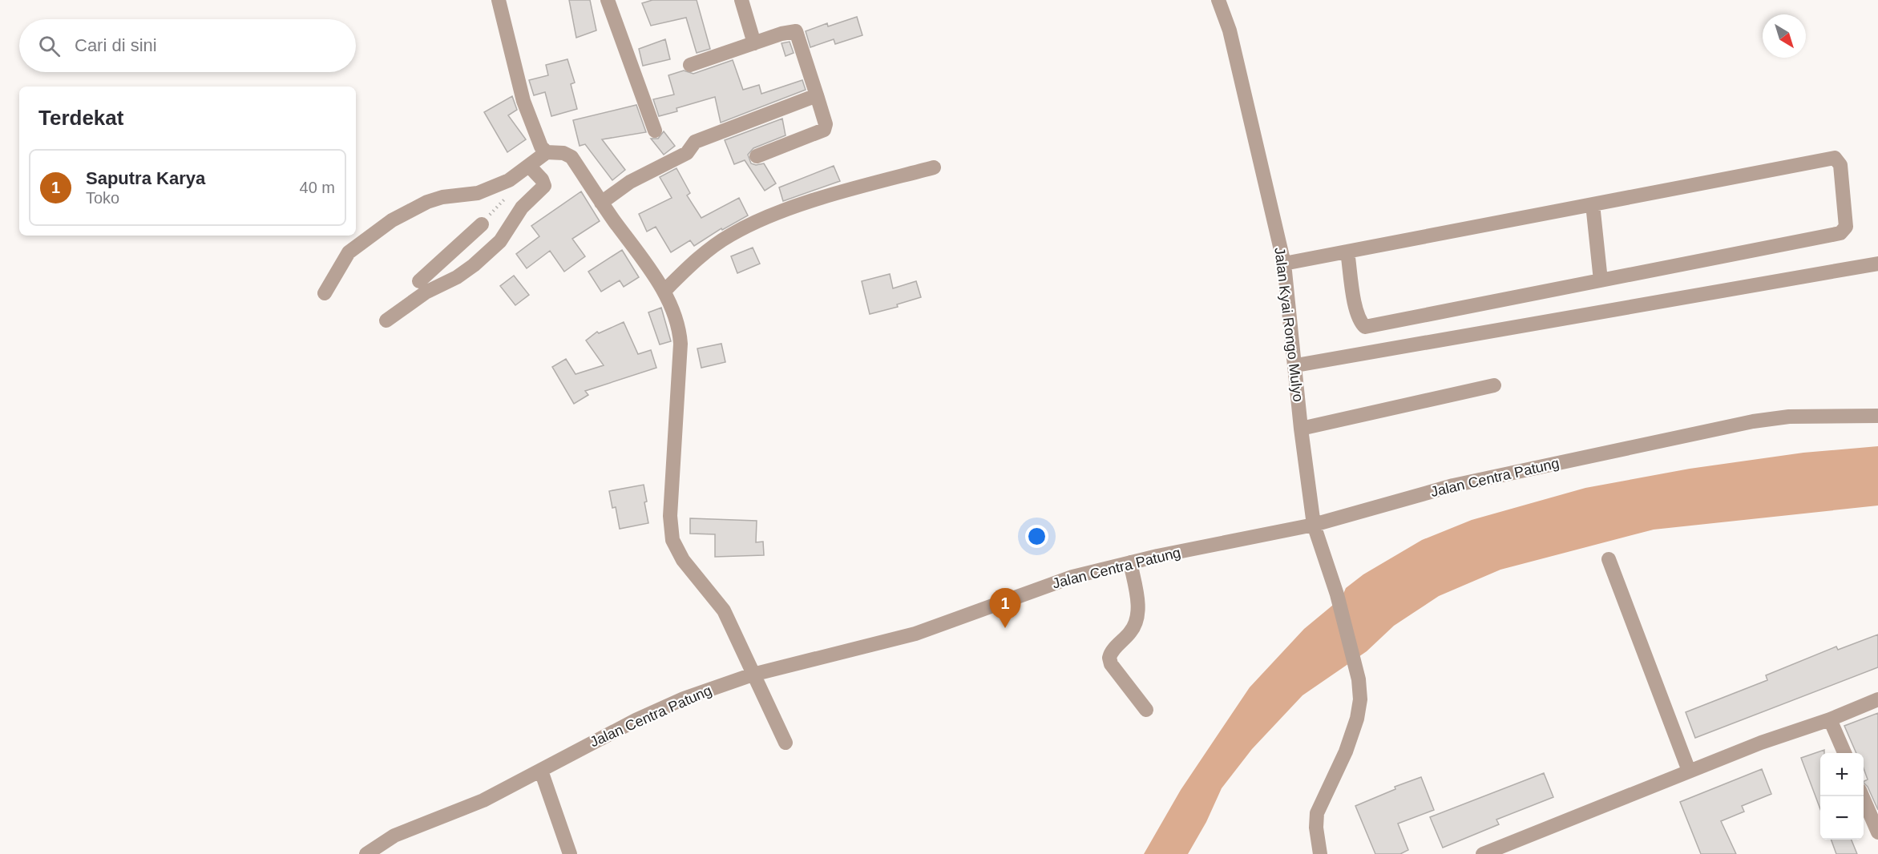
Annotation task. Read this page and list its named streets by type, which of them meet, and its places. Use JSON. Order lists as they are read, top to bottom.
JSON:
{
  "streets": {
    "street": ["Jalan Kyai Rongo Mulyo", "Jalan Centra Patung"]
  },
  "crossings": [
    ["Jalan Kyai Rongo Mulyo", "Jalan Centra Patung"]
  ],
  "north": "bottom right",
  "page": {
    "search": "Cari di sini",
    "heading": "Terdekat",
    "list": [
      {
        "mark": "1",
        "name": "Saputra Karya",
        "note": "Toko",
        "value": "40 m"
      }
    ],
    "pins": "1",
    "map_buttons": ["+", "−"]
  }
}
